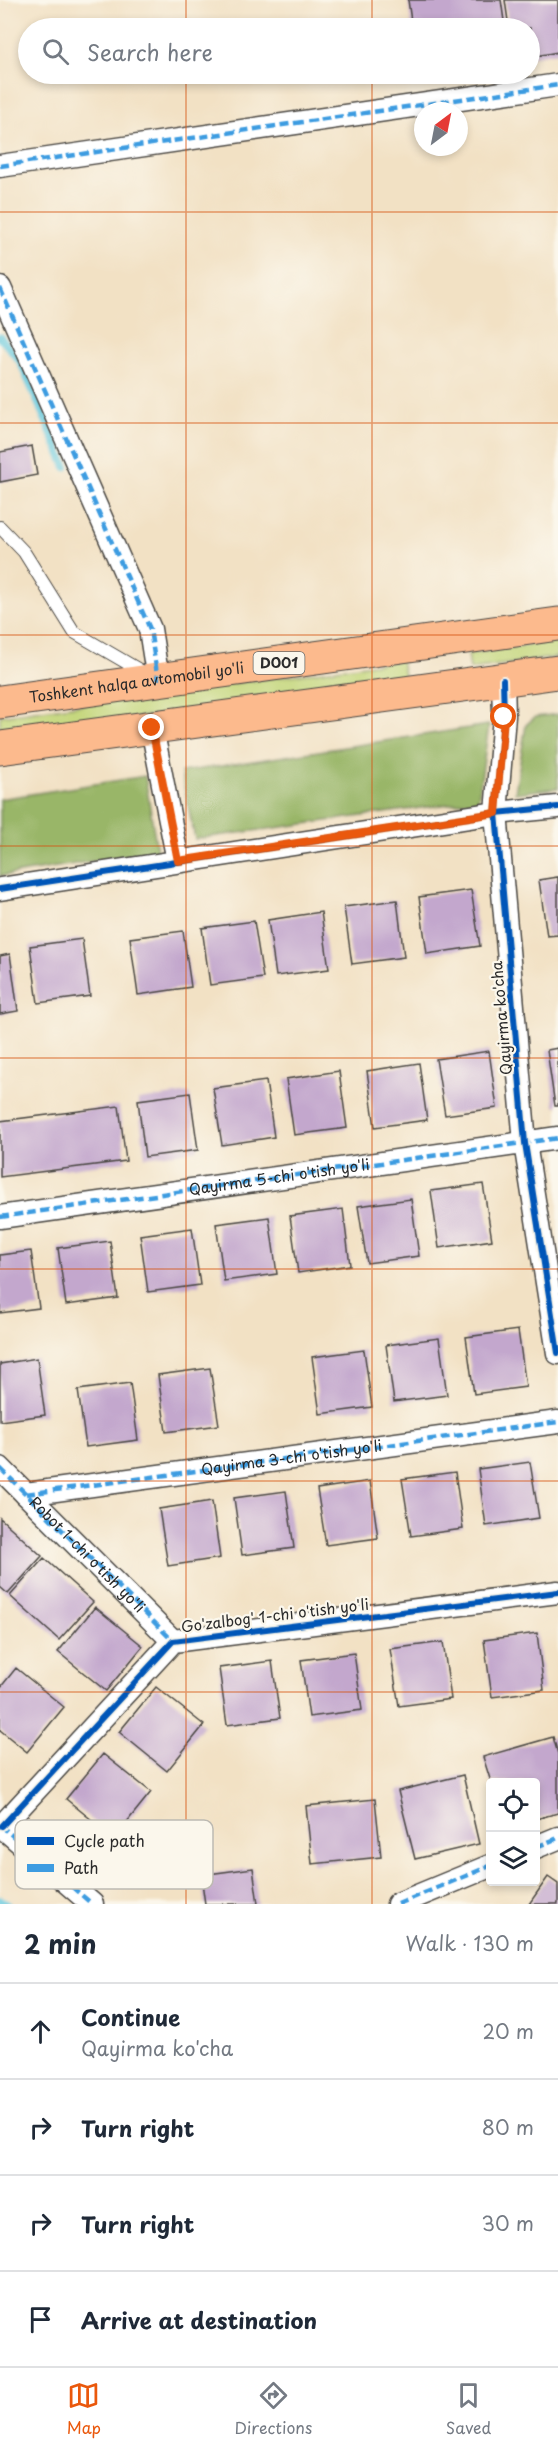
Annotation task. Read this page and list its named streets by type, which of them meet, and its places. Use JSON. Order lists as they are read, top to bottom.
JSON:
{
  "streets": {
    "highway": ["D001", "Toshkent halqa avtomobil yo'li"],
    "street": [
      "Qayirma ko'cha",
      "Qayirma 5-chi o'tish yo'li",
      "Qayirma 3-chi o'tish yo'li",
      "Robot 1-chi o'tish yo'li",
      "Go'zalbog' 1-chi o'tish yo'li"
    ]
  },
  "crossings": [
    ["Qayirma ko'cha", "Qayirma 5-chi o'tish yo'li"],
    ["Qayirma 3-chi o'tish yo'li", "Robot 1-chi o'tish yo'li"],
    ["Robot 1-chi o'tish yo'li", "Go'zalbog' 1-chi o'tish yo'li"]
  ],
  "legend": ["Cycle path", "Path"],
  "north": "top right",
  "page": {
    "search": "Search here",
    "heading": ["2 min", "Walk · 130 m"],
    "list": [
      ["Continue", "Qayirma ko'cha", "20 m"],
      ["Turn right", "80 m"],
      ["Turn right", "30 m"],
      "Arrive at destination"
    ],
    "nav": ["Map", "Directions", "Saved"]
  }
}
